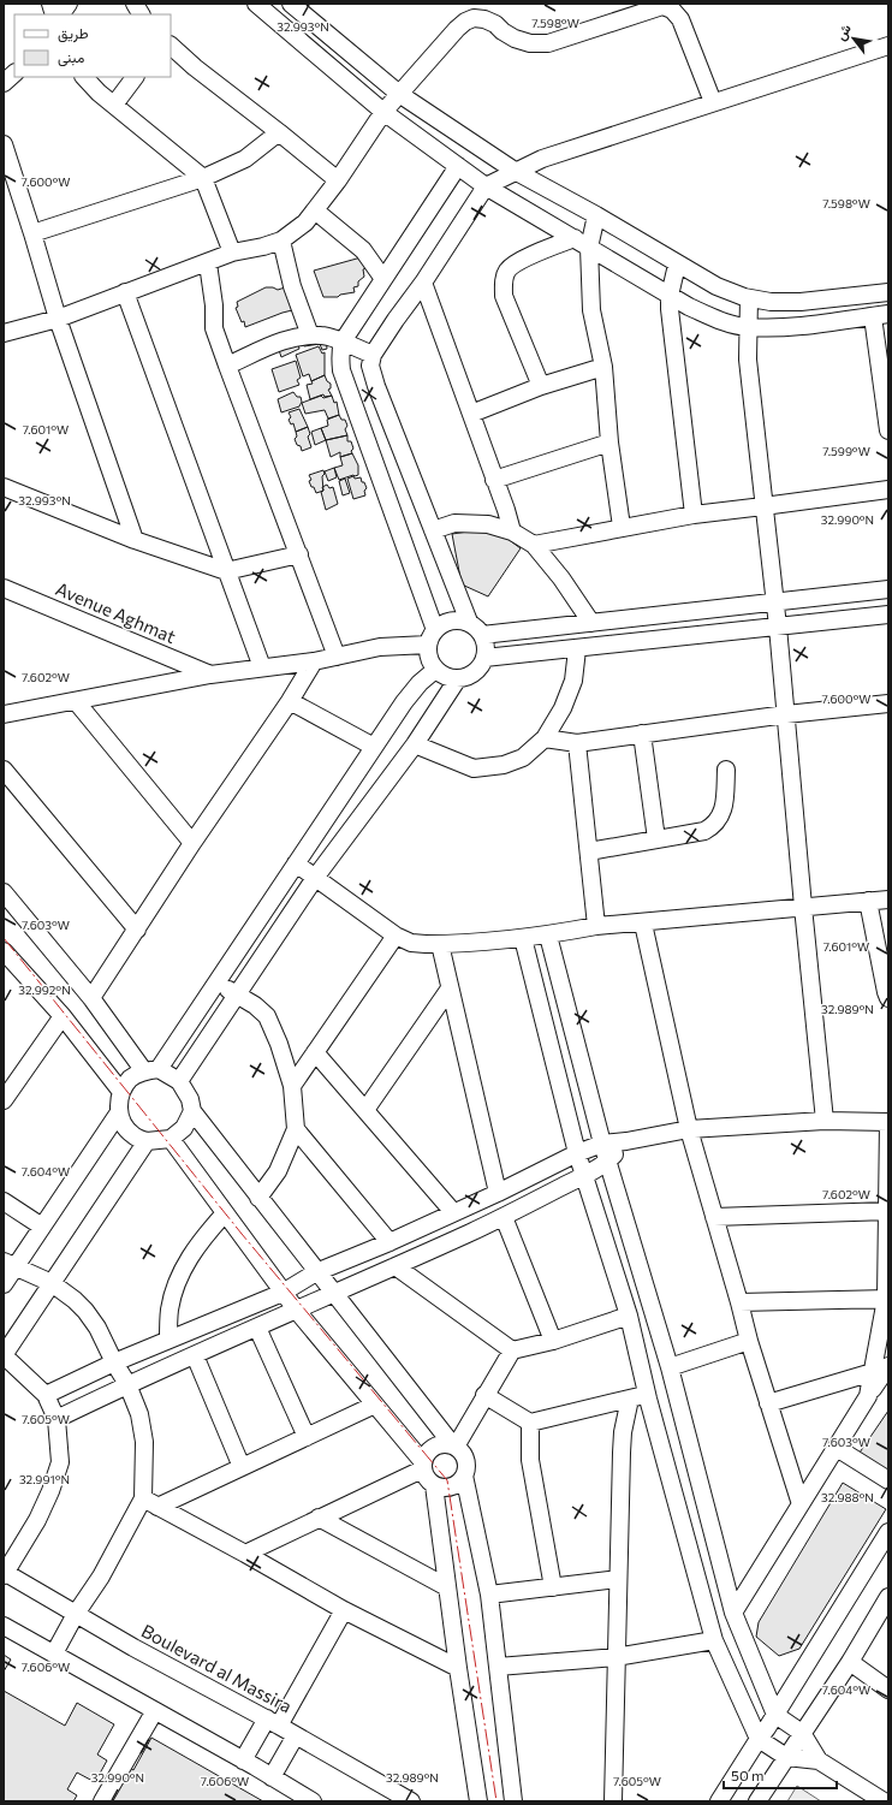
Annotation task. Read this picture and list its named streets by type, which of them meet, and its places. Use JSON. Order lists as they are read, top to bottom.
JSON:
{
  "streets": {
    "street": ["Avenue Aghmat", "Boulevard al Massira"]
  },
  "legend": ["طريق", "مبنى"],
  "scale_bar": "50 m",
  "north": "top left",
  "coordinates": [
    "7.598°W",
    "32.993°N",
    "7.600°W",
    "7.601°W",
    "7.599°W",
    "32.990°N",
    "7.602°W",
    "7.603°W",
    "32.992°N",
    "32.989°N",
    "7.604°W",
    "7.605°W",
    "32.991°N",
    "32.988°N",
    "7.606°W"
  ]
}
